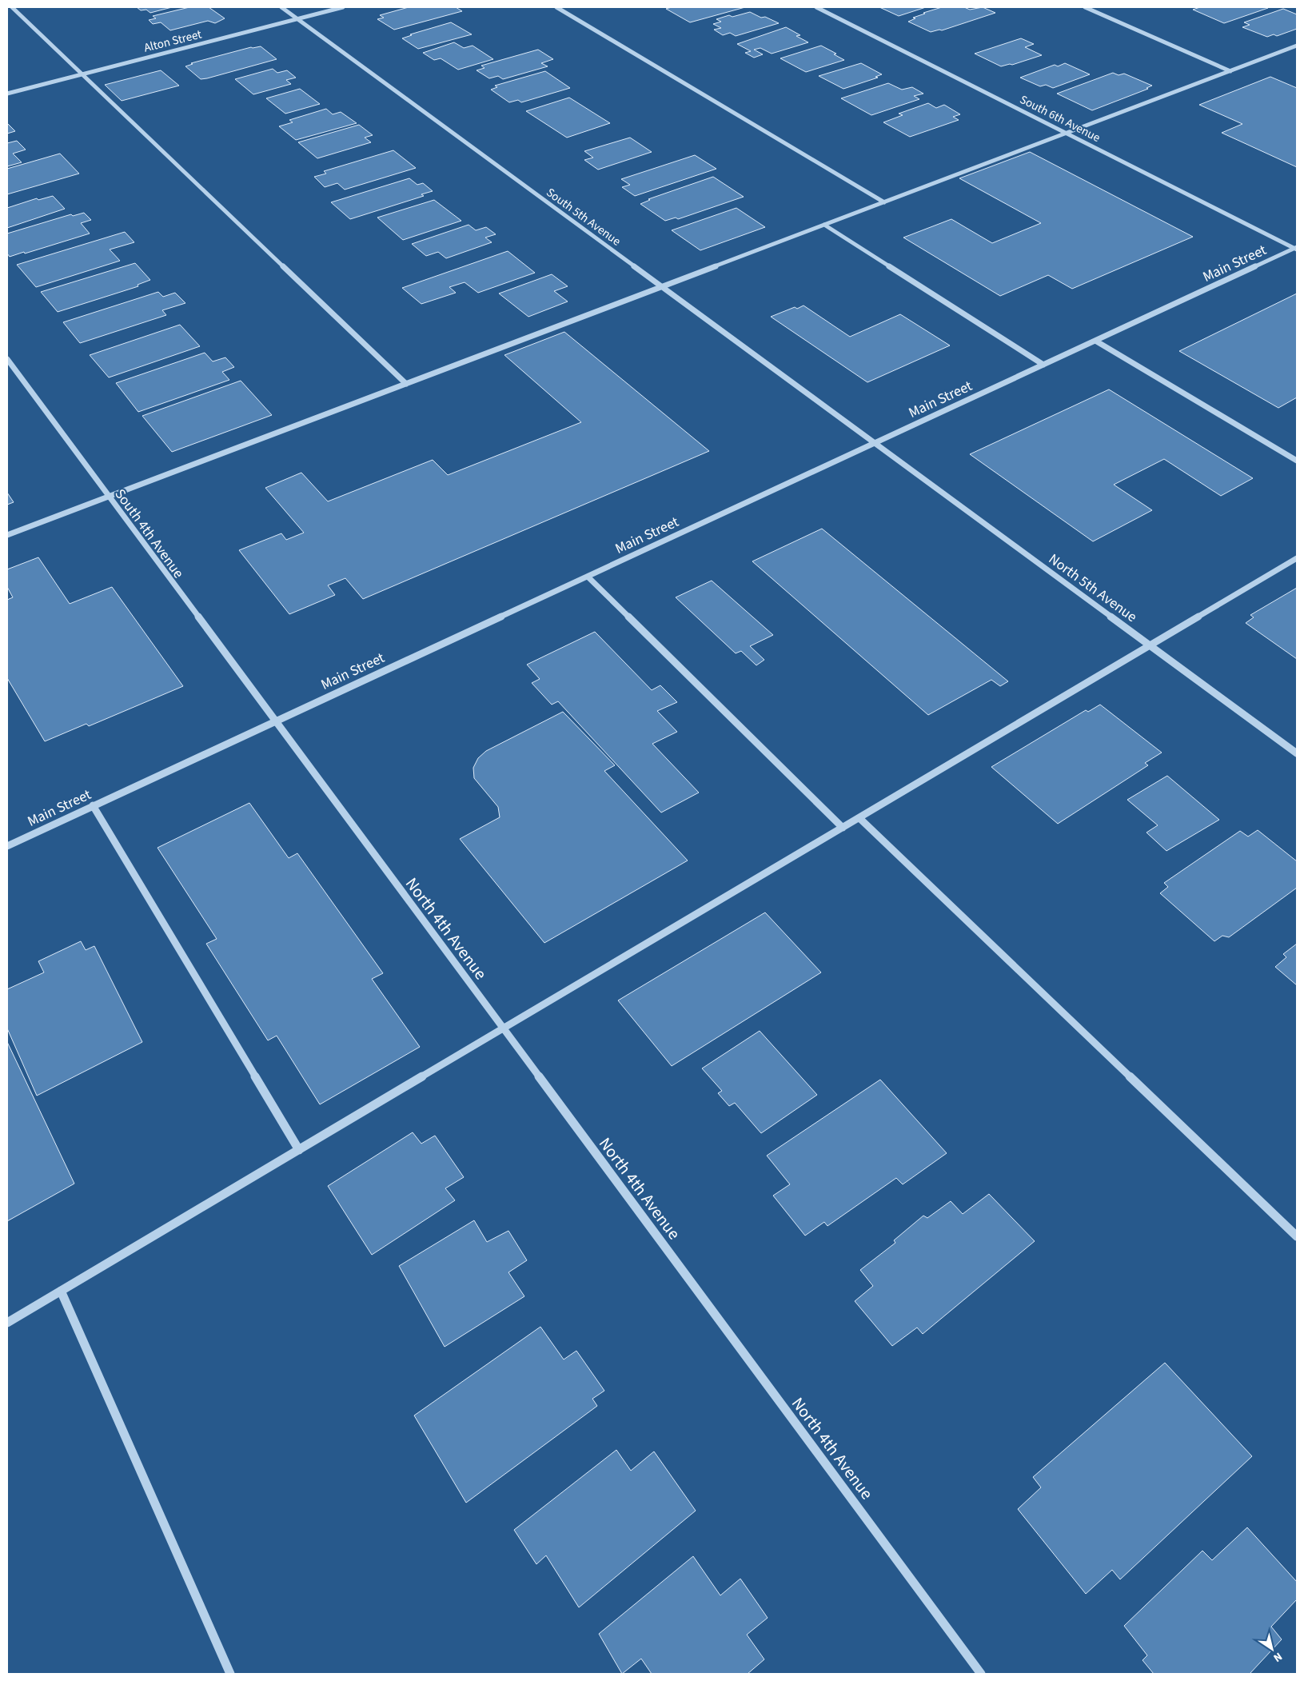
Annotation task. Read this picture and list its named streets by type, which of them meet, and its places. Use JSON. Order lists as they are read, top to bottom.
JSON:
{
  "streets": {
    "street": [
      "Alton Street",
      "South 6th Avenue",
      "South 5th Avenue",
      "Main Street",
      "South 4th Avenue",
      "North 5th Avenue",
      "North 4th Avenue"
    ]
  },
  "crossings": [
    ["Alton Street", "South 5th Avenue"],
    ["South 6th Avenue", "Main Street"],
    ["South 5th Avenue", "Main Street"],
    ["South 5th Avenue", "North 5th Avenue"],
    ["Main Street", "South 4th Avenue"],
    ["Main Street", "North 5th Avenue"],
    ["Main Street", "North 4th Avenue"],
    ["South 4th Avenue", "North 4th Avenue"]
  ],
  "north": "bottom right"
}
